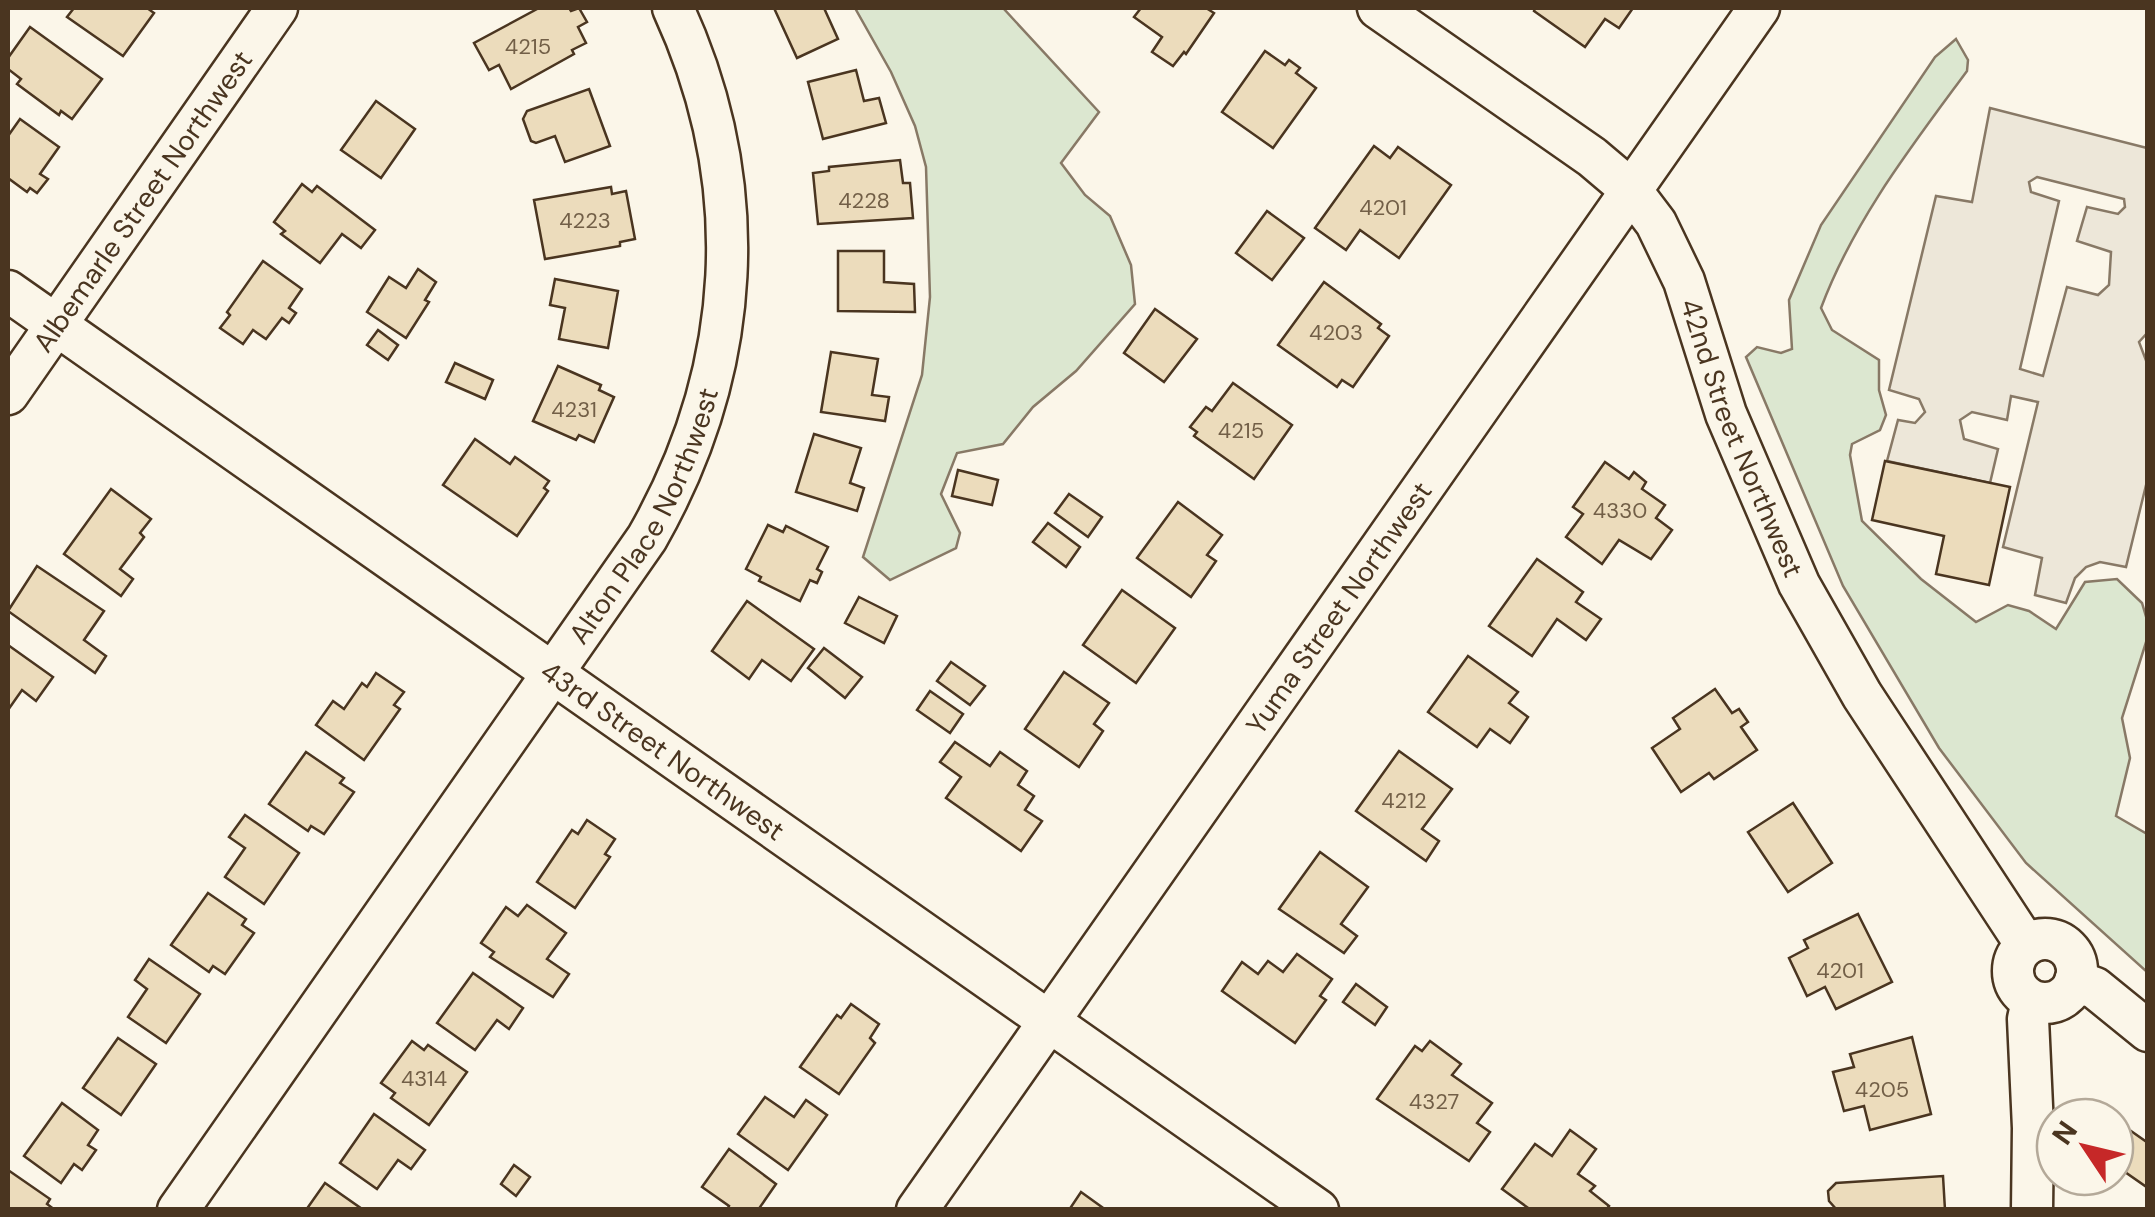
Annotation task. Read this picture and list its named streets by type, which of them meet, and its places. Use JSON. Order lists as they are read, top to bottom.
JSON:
{
  "streets": {
    "street": [
      "Albemarle Street Northwest",
      "42nd Street Northwest",
      "Alton Place Northwest",
      "Yuma Street Northwest",
      "43rd Street Northwest"
    ]
  },
  "crossings": [
    ["Albemarle Street Northwest", "43rd Street Northwest"],
    ["42nd Street Northwest", "Yuma Street Northwest"],
    ["Alton Place Northwest", "43rd Street Northwest"],
    ["Yuma Street Northwest", "43rd Street Northwest"]
  ],
  "house_numbers": [
    "4215",
    "4228",
    "4201",
    "4223",
    "4203",
    "4231",
    "4215",
    "4330",
    "4212",
    "4201",
    "4314",
    "4205",
    "4327"
  ],
  "north": "top left"
}
